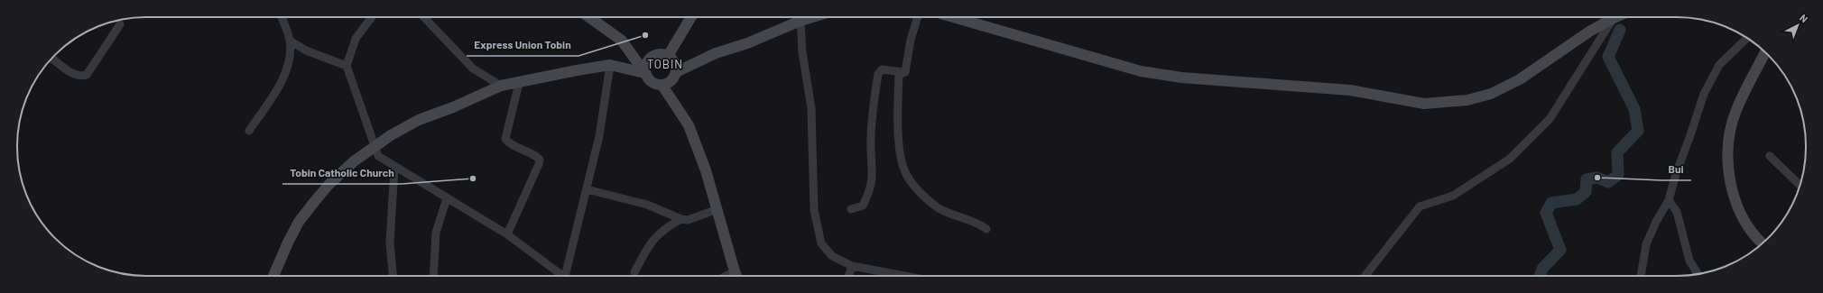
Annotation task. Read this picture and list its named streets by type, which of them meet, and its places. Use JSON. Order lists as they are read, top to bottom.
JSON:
{
  "districts": ["TOBIN"],
  "places": ["Express Union Tobin", "Bui", "Tobin Catholic Church"],
  "north": "top right"
}
